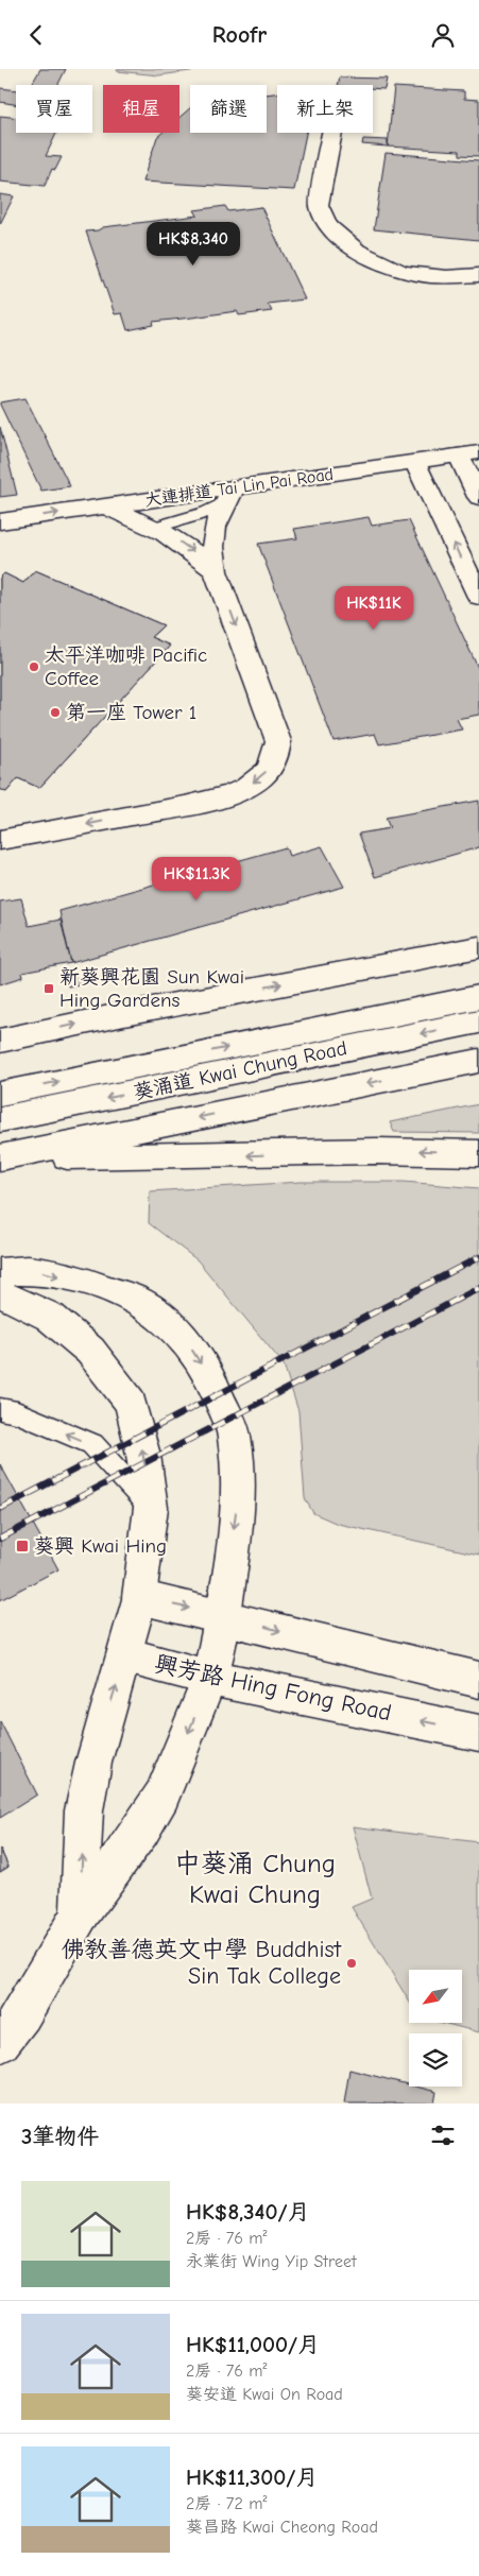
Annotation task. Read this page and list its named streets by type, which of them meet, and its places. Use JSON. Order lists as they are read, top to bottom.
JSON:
{
  "streets": {
    "main road": ["大連排道 Tai Lin Pai Road", "葵涌道 Kwai Chung Road", "興芳路 Hing Fong Road"]
  },
  "districts": ["中葵涌 Chung Kwai Chung"],
  "places": {
    "other": ["太平洋咖啡 Pacific Coffee", "第一座 Tower 1", "佛教善德英文中學 Buddhist Sin Tak College"],
    "transit": ["新葵興花園 Sun Kwai Hing Gardens", "葵興 Kwai Hing"]
  },
  "north": "bottom left",
  "page": {
    "header": "Roofr",
    "chip": [
      "買屋",
      "租屋",
      "篩選",
      "新上架"
    ],
    "price": ["HK$8,340", "HK$11K", "HK$11.3K"],
    "heading": "3筆物件",
    "list": [
      {
        "name": "HK$8,340/月",
        "note": "2房 · 76 m² · 永業街 Wing Yip Street"
      },
      {
        "name": "HK$11,000/月",
        "note": "2房 · 76 m² · 葵安道 Kwai On Road"
      },
      {
        "name": "HK$11,300/月",
        "note": "2房 · 72 m² · 葵昌路 Kwai Cheong Road"
      }
    ]
  }
}
